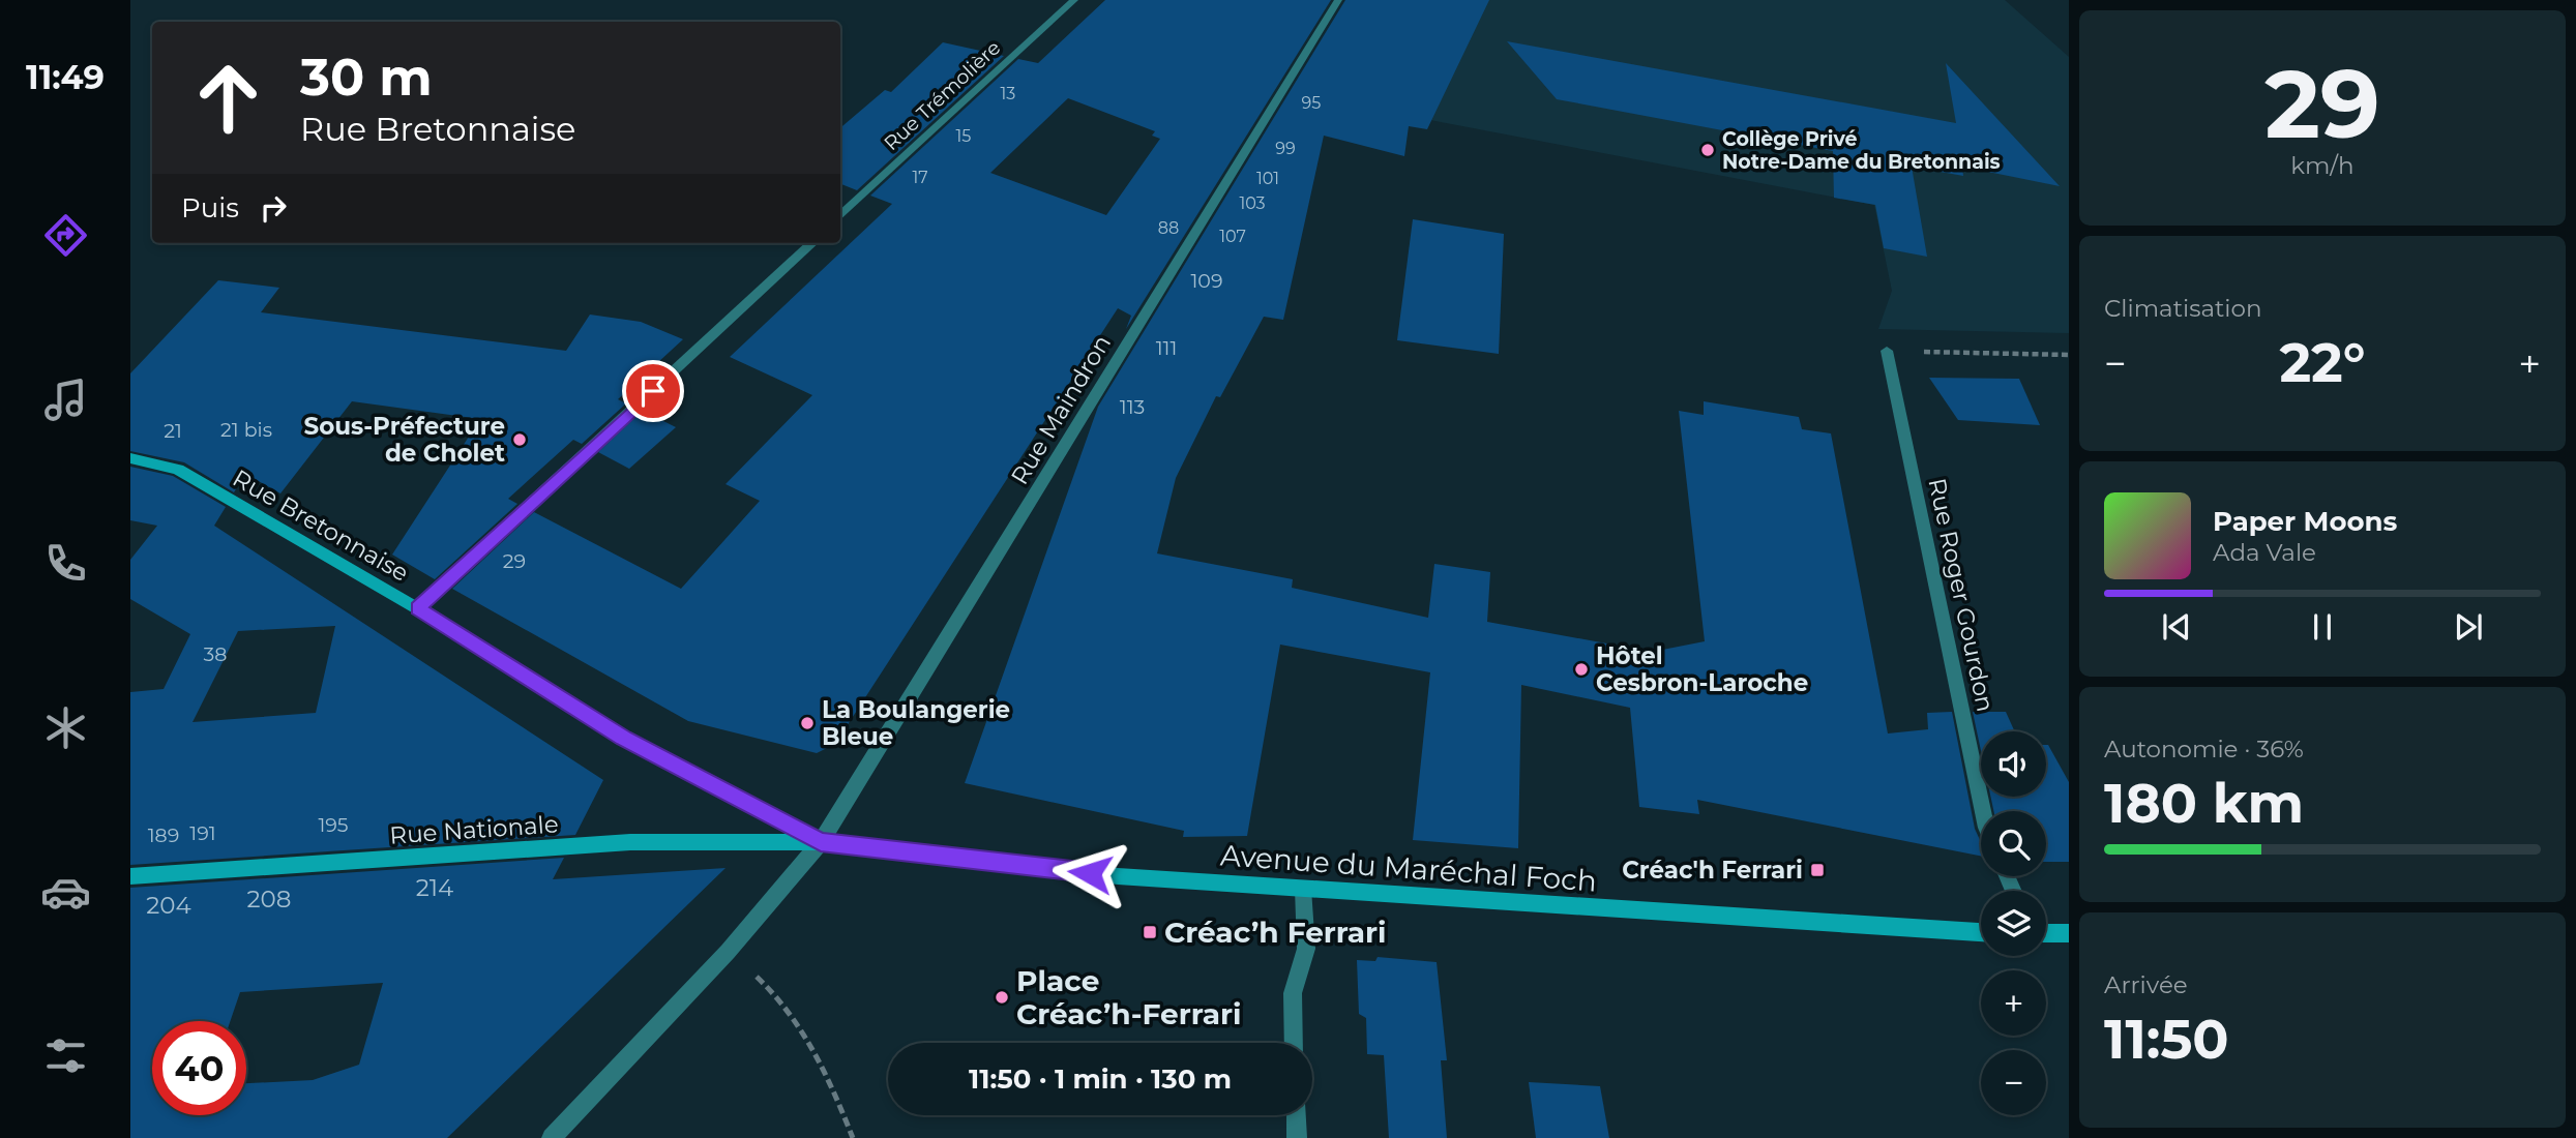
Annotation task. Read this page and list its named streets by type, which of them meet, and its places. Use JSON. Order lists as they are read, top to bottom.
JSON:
{
  "streets": {
    "street": [
      "Rue Trémolière",
      "Rue Maindron",
      "Rue Bretonnaise",
      "Rue Roger Gourdon",
      "Rue Nationale",
      "Avenue du Maréchal Foch"
    ]
  },
  "crossings": [
    ["Rue Maindron", "Rue Bretonnaise"],
    ["Rue Maindron", "Rue Nationale"],
    ["Rue Maindron", "Avenue du Maréchal Foch"],
    ["Rue Bretonnaise", "Rue Nationale"],
    ["Rue Bretonnaise", "Avenue du Maréchal Foch"],
    ["Rue Nationale", "Avenue du Maréchal Foch"]
  ],
  "places": {
    "other": [
      "Collège Privé Notre-Dame du Bretonnais",
      "Sous-Préfecture de Cholet",
      "Hôtel Cesbron-Laroche",
      "La Boulangerie Bleue",
      "Place Créac’h-Ferrari"
    ],
    "transit": ["Créac'h Ferrari", "Créac’h Ferrari"]
  },
  "house_numbers": [
    "13",
    "95",
    "15",
    "99",
    "17",
    "101",
    "103",
    "88",
    "107",
    "109",
    "111",
    "113",
    "21 bis",
    "21",
    "29",
    "38",
    "195",
    "191",
    "189",
    "214",
    "208",
    "204"
  ],
  "page": {
    "tabs": "11:49",
    "tile": [
      ["29", "km/h"],
      "Climatisation",
      ["Autonomie · 36%", "180 km"],
      ["Arrivée", "11:50"]
    ],
    "turn": ["30 m", "Rue Bretonnaise"],
    "then": "Puis",
    "heat": ["−", "22°", "+"],
    "song": ["Paper Moons", "Ada Vale"],
    "map_buttons": ["+", "−"],
    "limit": "40",
    "trip": "11:50 · 1 min · 130 m"
  }
}
